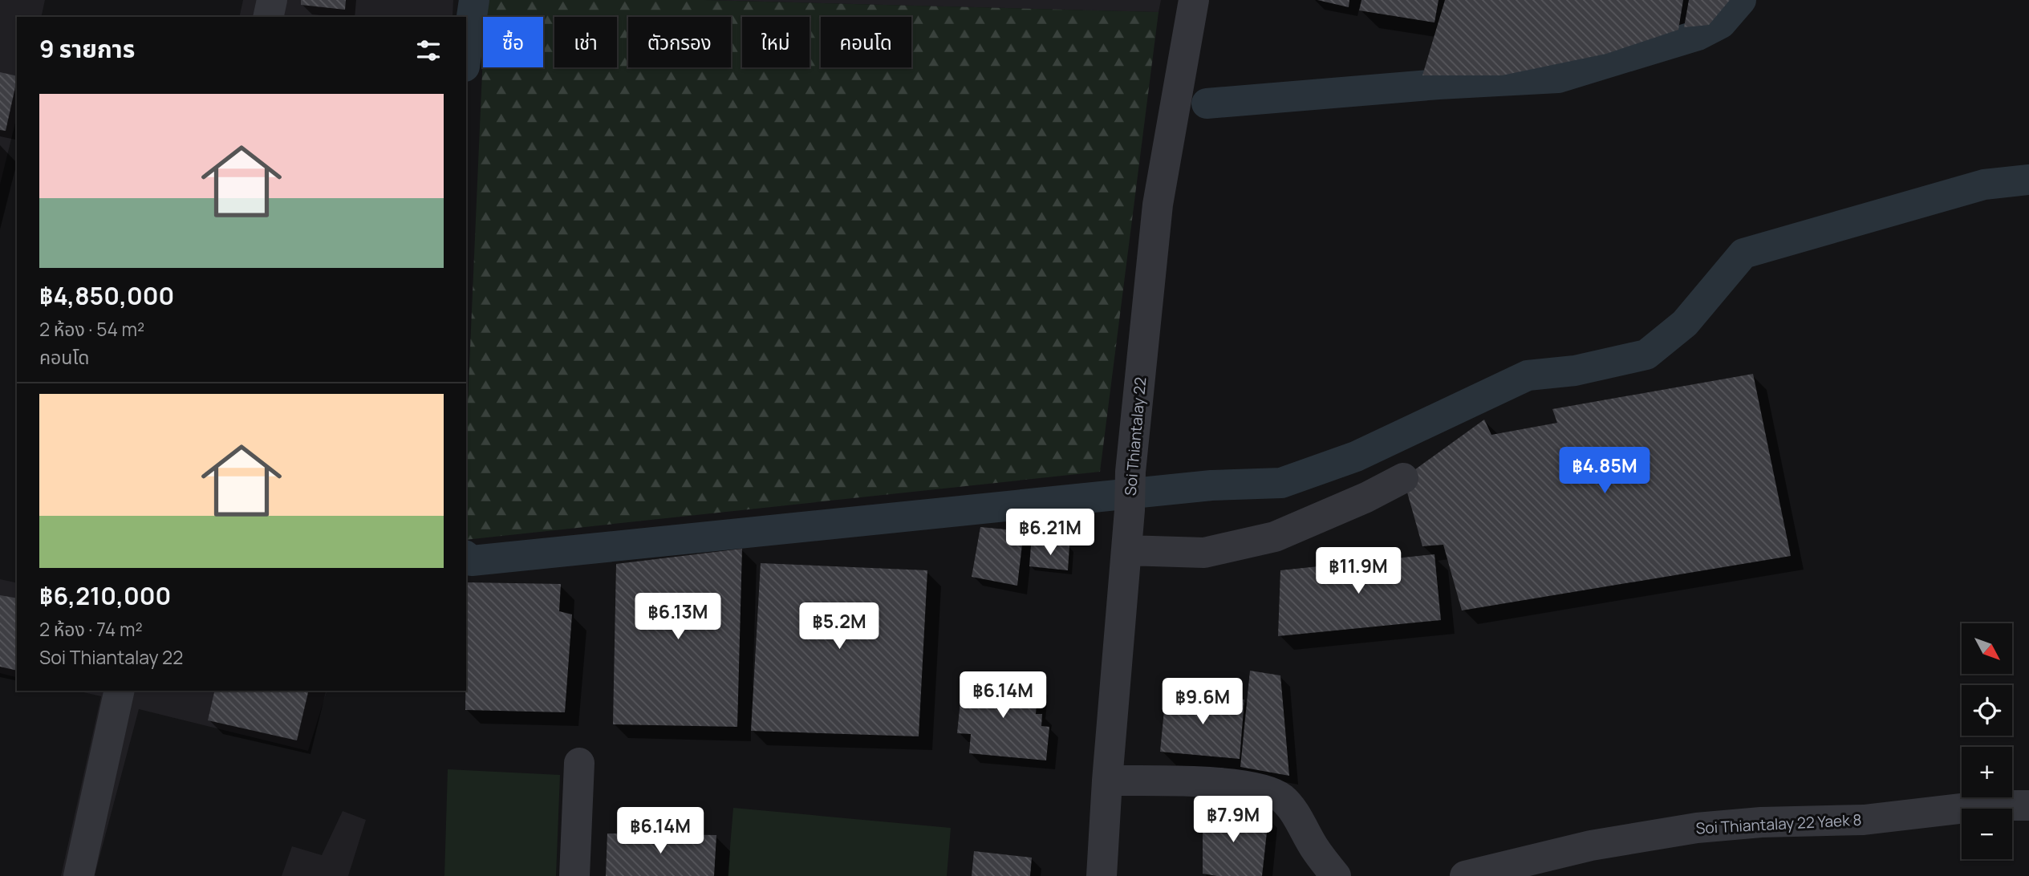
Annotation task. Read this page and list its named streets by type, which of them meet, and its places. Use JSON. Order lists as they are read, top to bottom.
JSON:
{
  "streets": {
    "street": ["Soi Thiantalay 22", "Soi Thiantalay 22 Yaek 8"]
  },
  "north": "bottom right",
  "page": {
    "chip": [
      "ซื้อ",
      "เช่า",
      "ตัวกรอง",
      "ใหม่",
      "คอนโด"
    ],
    "heading": "9 รายการ",
    "list": [
      {
        "name": "฿4,850,000",
        "note": "2 ห้อง · 54 m² · คอนโด"
      },
      {
        "name": "฿6,210,000",
        "note": "2 ห้อง · 74 m² · Soi Thiantalay 22"
      }
    ],
    "price": [
      "฿4.85M",
      "฿6.21M",
      "฿11.9M",
      "฿6.13M",
      "฿5.2M",
      "฿6.14M",
      "฿9.6M",
      "฿7.9M",
      "฿6.14M"
    ],
    "map_buttons": ["+", "−"]
  }
}
